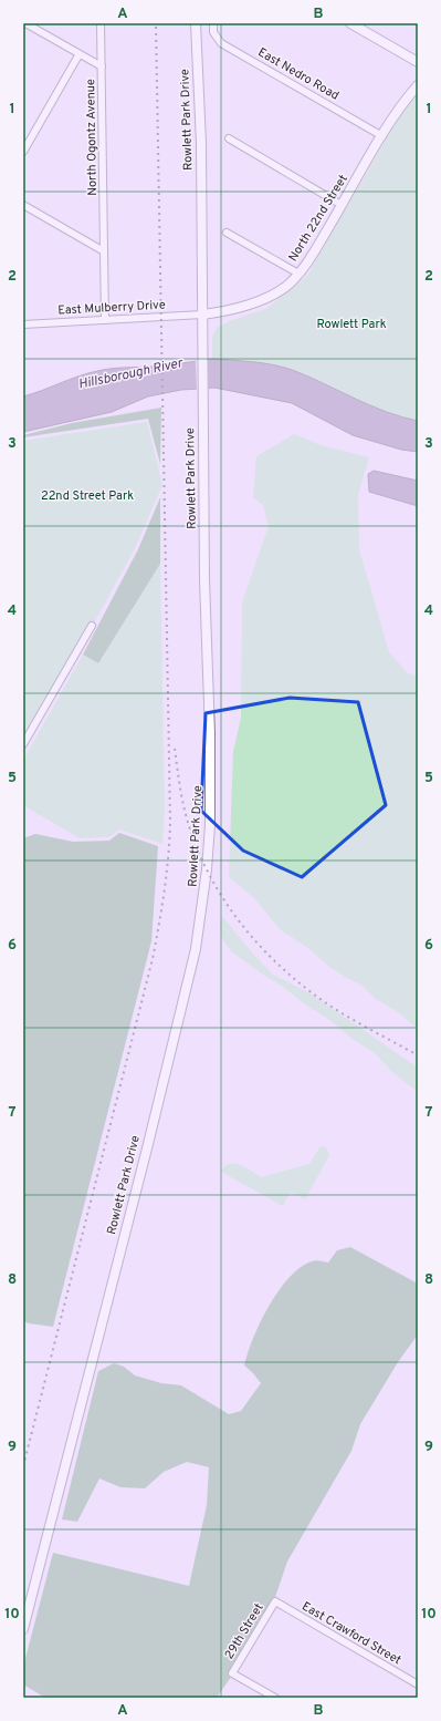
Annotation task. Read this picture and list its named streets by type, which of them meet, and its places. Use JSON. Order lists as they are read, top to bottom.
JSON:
{
  "streets": {
    "street": [
      "East Nedro Road",
      "Rowlett Park Drive",
      "North Ogontz Avenue",
      "North 22nd Street",
      "East Mulberry Drive",
      "29th Street",
      "East Crawford Street"
    ]
  },
  "crossings": [
    ["East Nedro Road", "North 22nd Street"],
    ["Rowlett Park Drive", "North 22nd Street"],
    ["Rowlett Park Drive", "East Mulberry Drive"],
    ["North Ogontz Avenue", "East Mulberry Drive"],
    ["North 22nd Street", "East Mulberry Drive"],
    ["29th Street", "East Crawford Street"]
  ],
  "water": ["Hillsborough River"],
  "parks": ["Rowlett Park", "22nd Street Park"],
  "grid": {
    "columns": ["A", "B"],
    "rows": [
      "1",
      "2",
      "3",
      "4",
      "5",
      "6",
      "7",
      "8",
      "9",
      "10"
    ]
  }
}
